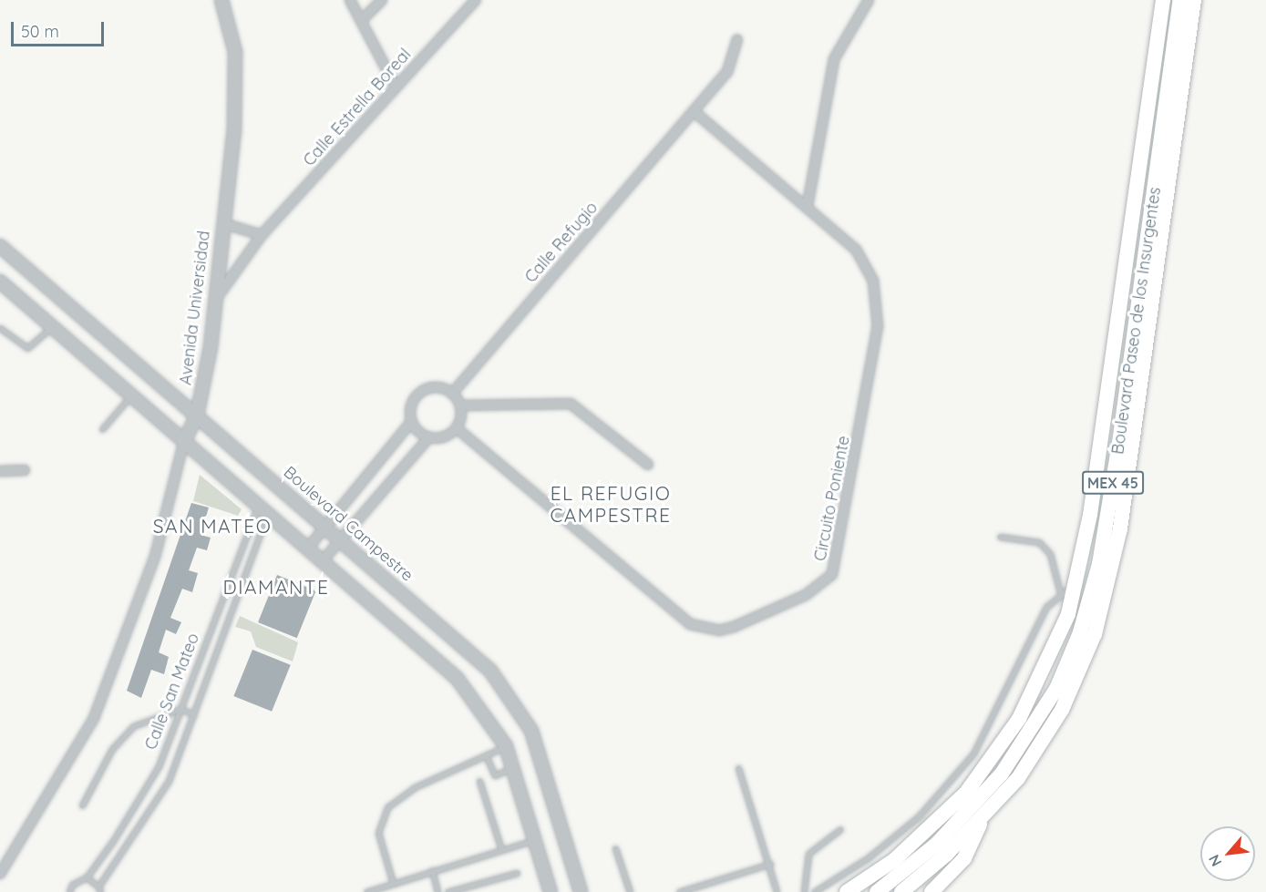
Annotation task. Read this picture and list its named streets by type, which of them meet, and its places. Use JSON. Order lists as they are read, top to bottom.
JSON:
{
  "streets": {
    "main road": ["Boulevard Paseo de los Insurgentes", "MEX 45"],
    "street": [
      "Calle Estrella Boreal",
      "Calle Refugio",
      "Avenida Universidad",
      "Circuito Poniente",
      "Boulevard Campestre"
    ],
    "lane": ["Calle San Mateo"]
  },
  "crossings": [
    ["Calle Estrella Boreal", "Avenida Universidad"],
    ["Calle Refugio", "Circuito Poniente"],
    ["Avenida Universidad", "Boulevard Campestre"]
  ],
  "districts": ["EL REFUGIO CAMPESTRE", "SAN MATEO", "DIAMANTE"],
  "scale_bar": "50 m",
  "north": "bottom left"
}
